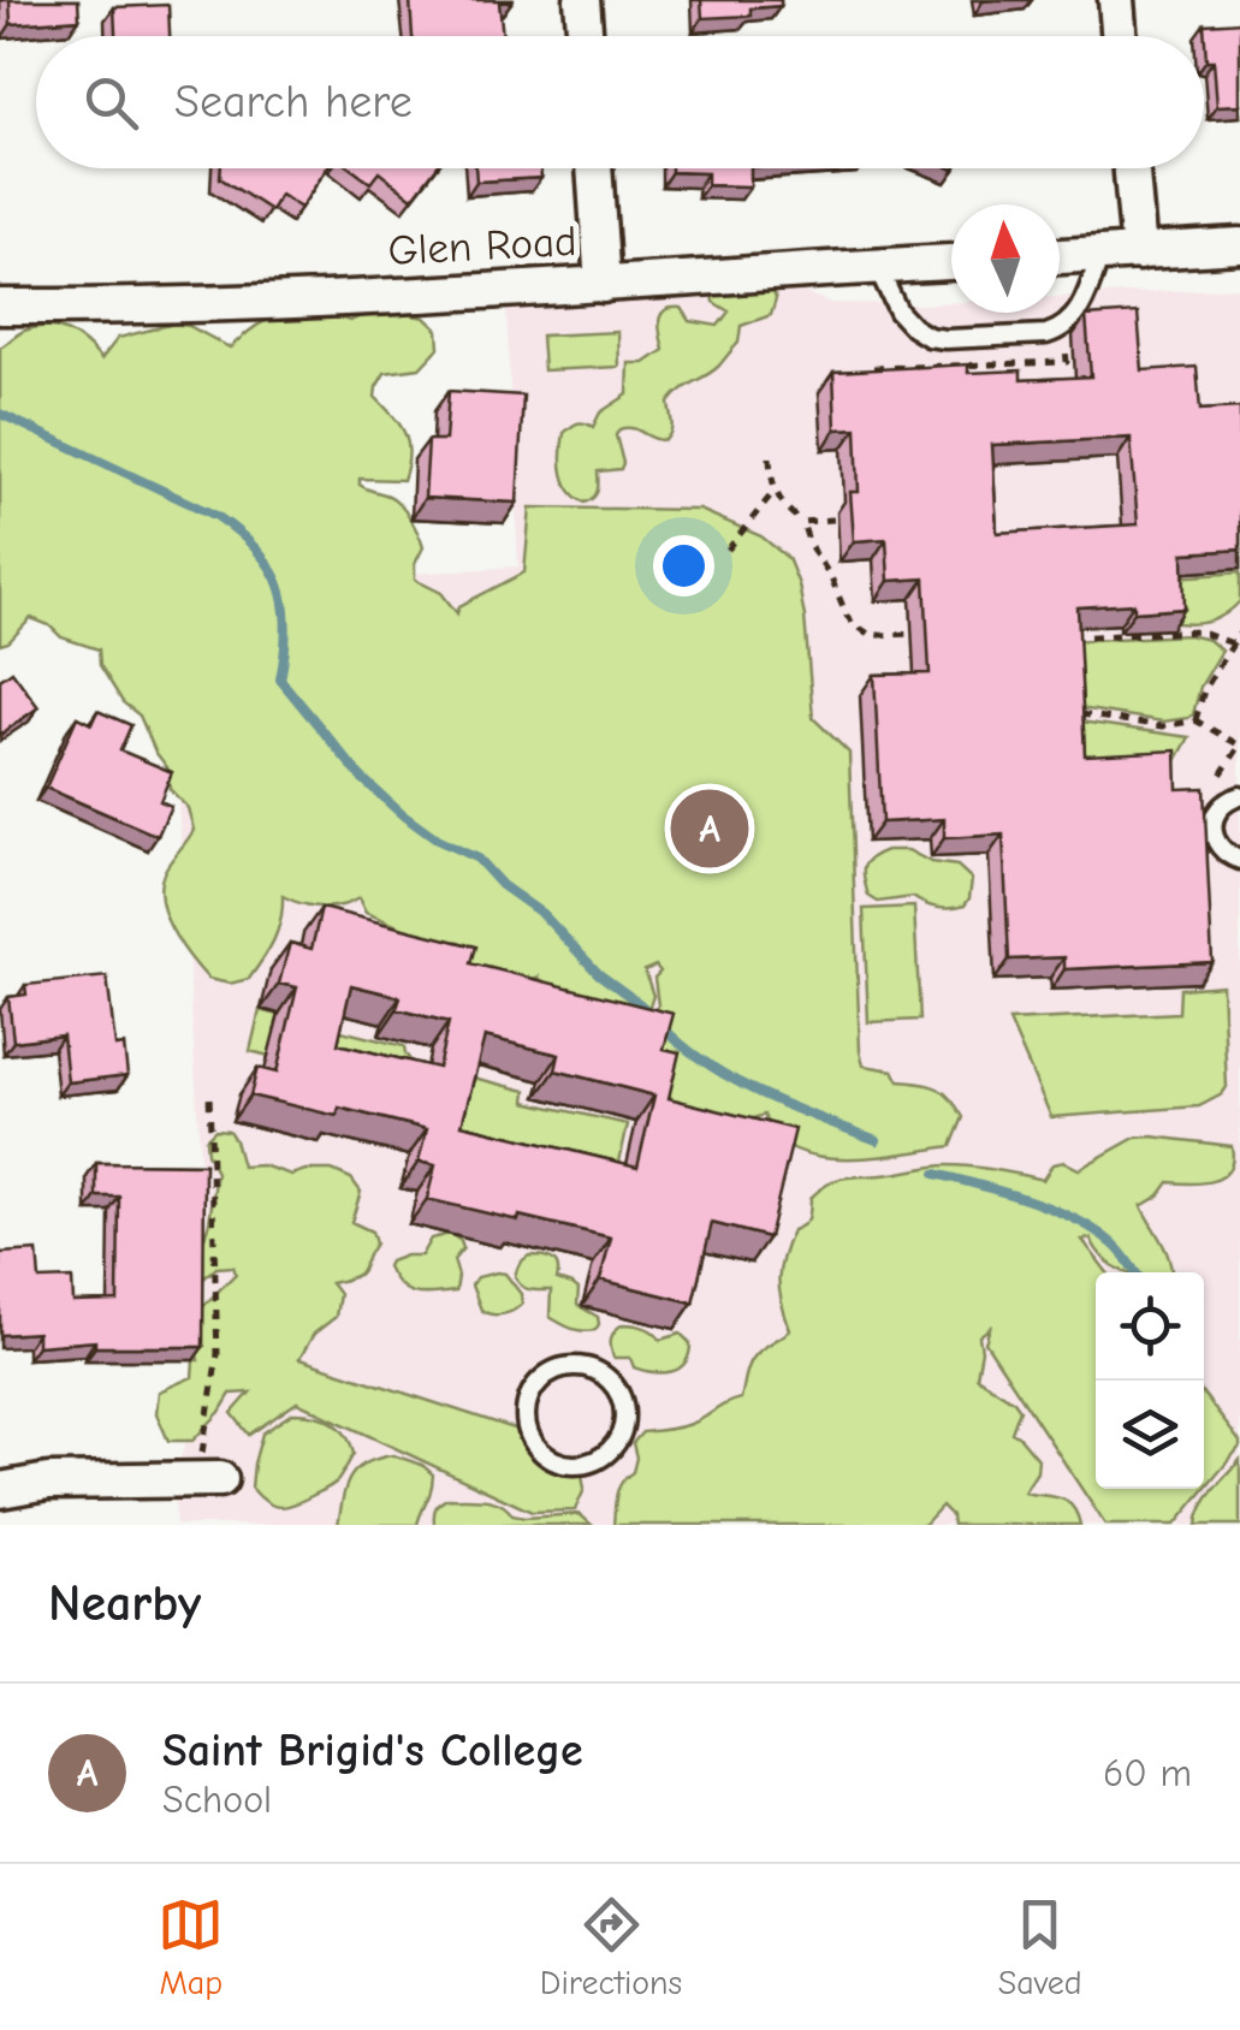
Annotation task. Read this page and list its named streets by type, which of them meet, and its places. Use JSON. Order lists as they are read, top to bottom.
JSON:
{
  "streets": {
    "street": ["Glen Road"]
  },
  "north": "top",
  "page": {
    "search": "Search here",
    "pins": "A",
    "heading": "Nearby",
    "list": [
      {
        "mark": "A",
        "name": "Saint Brigid's College",
        "note": "School",
        "value": "60 m"
      }
    ],
    "nav": ["Map", "Directions", "Saved"]
  }
}
